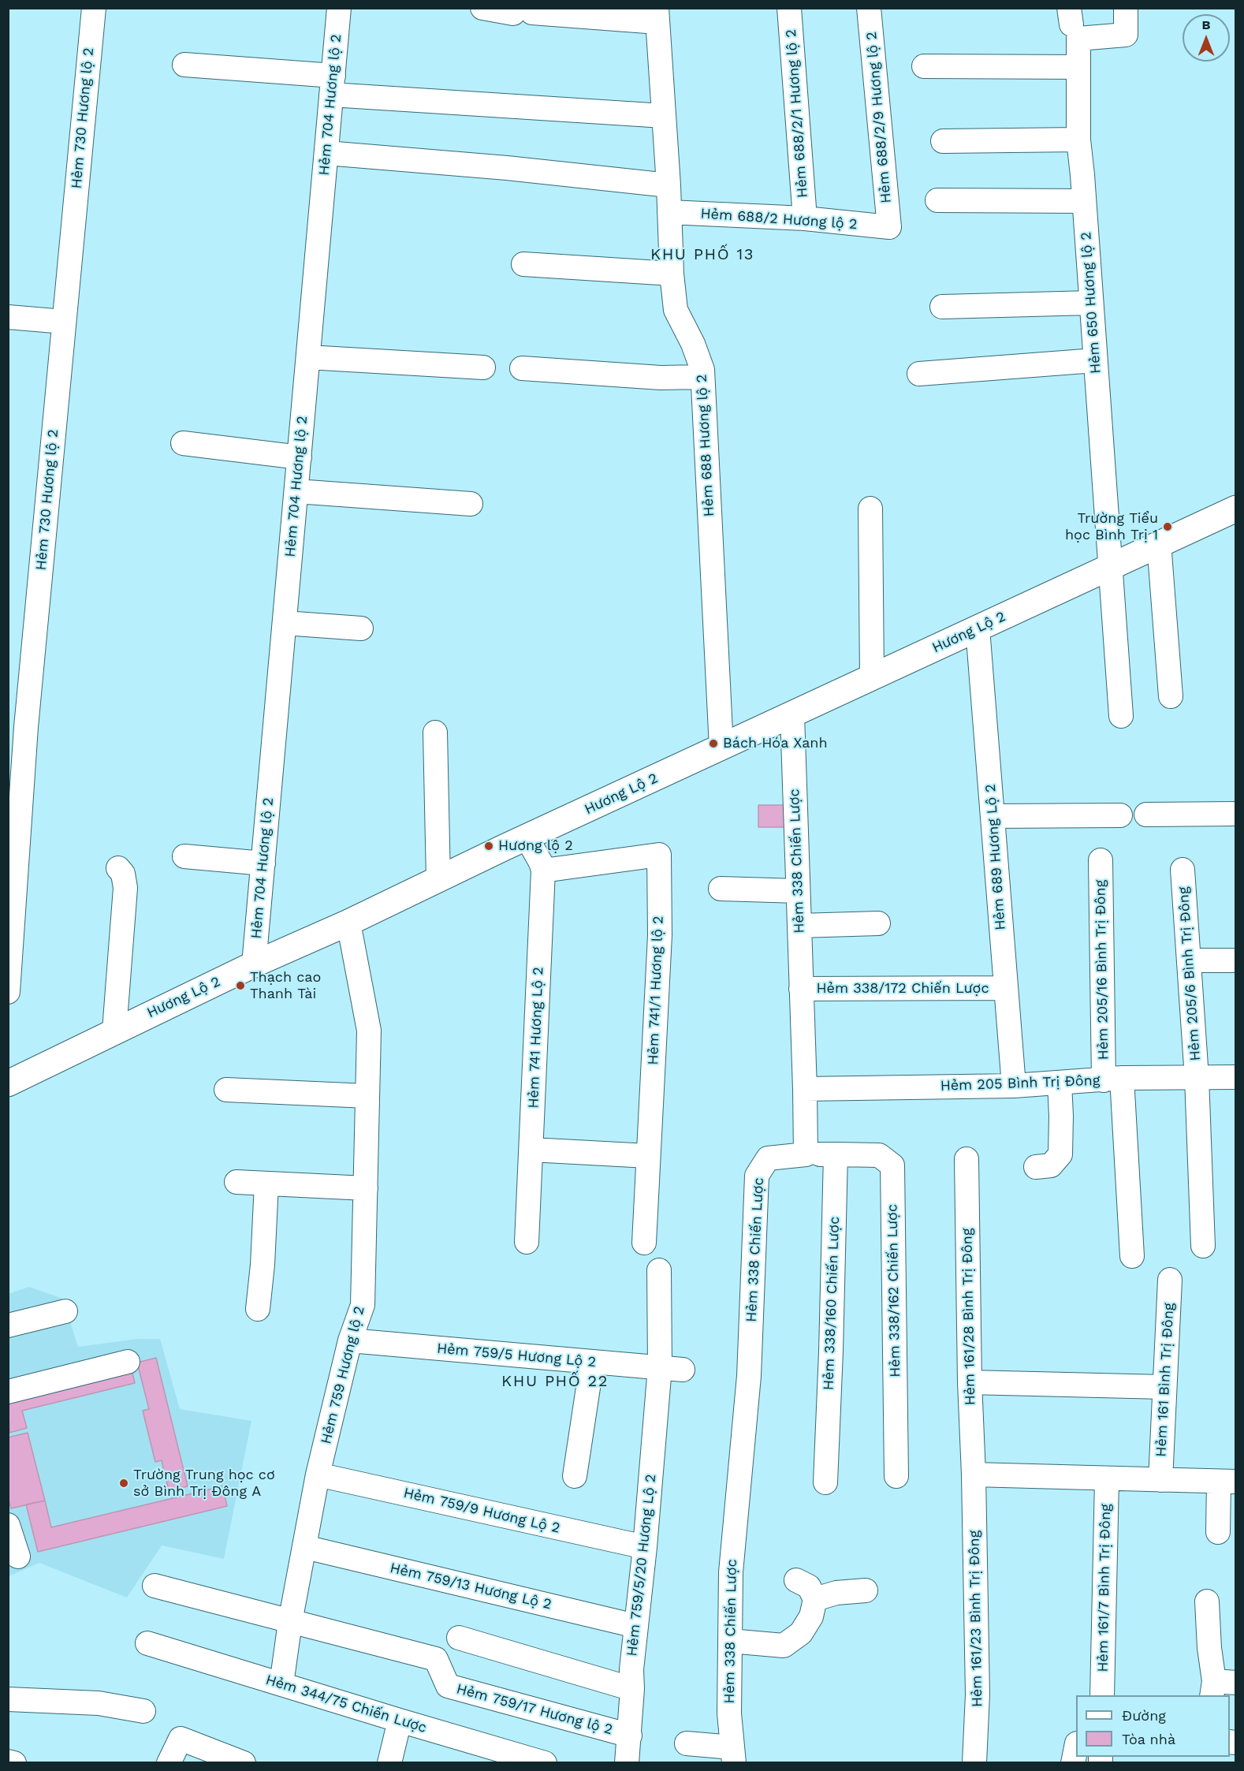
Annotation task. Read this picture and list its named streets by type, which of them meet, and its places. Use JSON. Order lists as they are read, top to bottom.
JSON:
{
  "streets": {
    "main road": ["Hương Lộ 2"],
    "street": [
      "Hẻm 704 Hương lộ 2",
      "Hẻm 688/2/1 Hương lộ 2",
      "Hẻm 688/2/9 Hương lộ 2",
      "Hẻm 730 Hương lộ 2",
      "Hẻm 688/2 Hương lộ 2",
      "Hẻm 650 Hương lộ 2",
      "Hẻm 688 Hương lộ 2",
      "Hẻm 689 Hương Lộ 2",
      "Hẻm 338 Chiến Lược",
      "Hẻm 205/16 Bình Trị Đông",
      "Hẻm 205/6 Bình Trị Đông",
      "Hẻm 338/172 Chiến Lược",
      "Hẻm 741/1 Hương lộ 2",
      "Hẻm 741 Hương Lộ 2",
      "Hẻm 205 Bình Trị Đông",
      "Hẻm 338/162 Chiến Lược",
      "Hẻm 338/160 Chiến Lược",
      "Hẻm 161/28 Bình Trị Đông",
      "Hẻm 759/5 Hương Lộ 2",
      "Hẻm 759 Hương lộ 2",
      "Hẻm 161 Bình Trị Đông",
      "Hẻm 759/9 Hương Lộ 2",
      "Hẻm 759/5/20 Hương Lộ 2",
      "Hẻm 759/13 Hương Lộ 2",
      "Hẻm 161/7 Bình Trị Đông",
      "Hẻm 161/23 Bình Trị Đông",
      "Hẻm 344/75 Chiến Lược",
      "Hẻm 759/17 Hương lộ 2"
    ]
  },
  "crossings": [
    ["Hẻm 704 Hương lộ 2", "Hương Lộ 2"],
    ["Hẻm 688/2/1 Hương lộ 2", "Hẻm 688/2 Hương lộ 2"],
    ["Hẻm 688/2/9 Hương lộ 2", "Hẻm 688/2 Hương lộ 2"],
    ["Hẻm 688/2 Hương lộ 2", "Hẻm 688 Hương lộ 2"],
    ["Hẻm 650 Hương lộ 2", "Hương Lộ 2"],
    ["Hẻm 688 Hương lộ 2", "Hương Lộ 2"],
    ["Hương Lộ 2", "Hẻm 689 Hương Lộ 2"],
    ["Hương Lộ 2", "Hẻm 338 Chiến Lược"],
    ["Hương Lộ 2", "Hẻm 741 Hương Lộ 2"],
    ["Hương Lộ 2", "Hẻm 759 Hương lộ 2"],
    ["Hẻm 689 Hương Lộ 2", "Hẻm 338/172 Chiến Lược"],
    ["Hẻm 689 Hương Lộ 2", "Hẻm 205 Bình Trị Đông"],
    ["Hẻm 338 Chiến Lược", "Hẻm 338/172 Chiến Lược"],
    ["Hẻm 338 Chiến Lược", "Hẻm 205 Bình Trị Đông"],
    ["Hẻm 205/16 Bình Trị Đông", "Hẻm 205 Bình Trị Đông"],
    ["Hẻm 205/6 Bình Trị Đông", "Hẻm 205 Bình Trị Đông"],
    ["Hẻm 741/1 Hương lộ 2", "Hẻm 741 Hương Lộ 2"],
    ["Hẻm 338/162 Chiến Lược", "Hẻm 338/160 Chiến Lược"],
    ["Hẻm 161/28 Bình Trị Đông", "Hẻm 161/23 Bình Trị Đông"],
    ["Hẻm 759/5 Hương Lộ 2", "Hẻm 759 Hương lộ 2"],
    ["Hẻm 759/5 Hương Lộ 2", "Hẻm 759/5/20 Hương Lộ 2"],
    ["Hẻm 759 Hương lộ 2", "Hẻm 759/9 Hương Lộ 2"],
    ["Hẻm 759 Hương lộ 2", "Hẻm 759/13 Hương Lộ 2"],
    ["Hẻm 759 Hương lộ 2", "Hẻm 344/75 Chiến Lược"],
    ["Hẻm 759 Hương lộ 2", "Hẻm 759/17 Hương lộ 2"],
    ["Hẻm 759/9 Hương Lộ 2", "Hẻm 759/5/20 Hương Lộ 2"],
    ["Hẻm 759/5/20 Hương Lộ 2", "Hẻm 759/13 Hương Lộ 2"],
    ["Hẻm 759/5/20 Hương Lộ 2", "Hẻm 759/17 Hương lộ 2"]
  ],
  "districts": ["KHU PHỐ 13", "KHU PHỐ 22"],
  "places": [
    "Trường Tiểu học Bình Trị 1",
    "Bách Hóa Xanh",
    "Hương lộ 2",
    "Thạch cao Thanh Tài",
    "Trường Trung học cơ sở Bình Trị Đông A"
  ],
  "legend": ["Đường", "Tòa nhà"],
  "north": "top"
}
